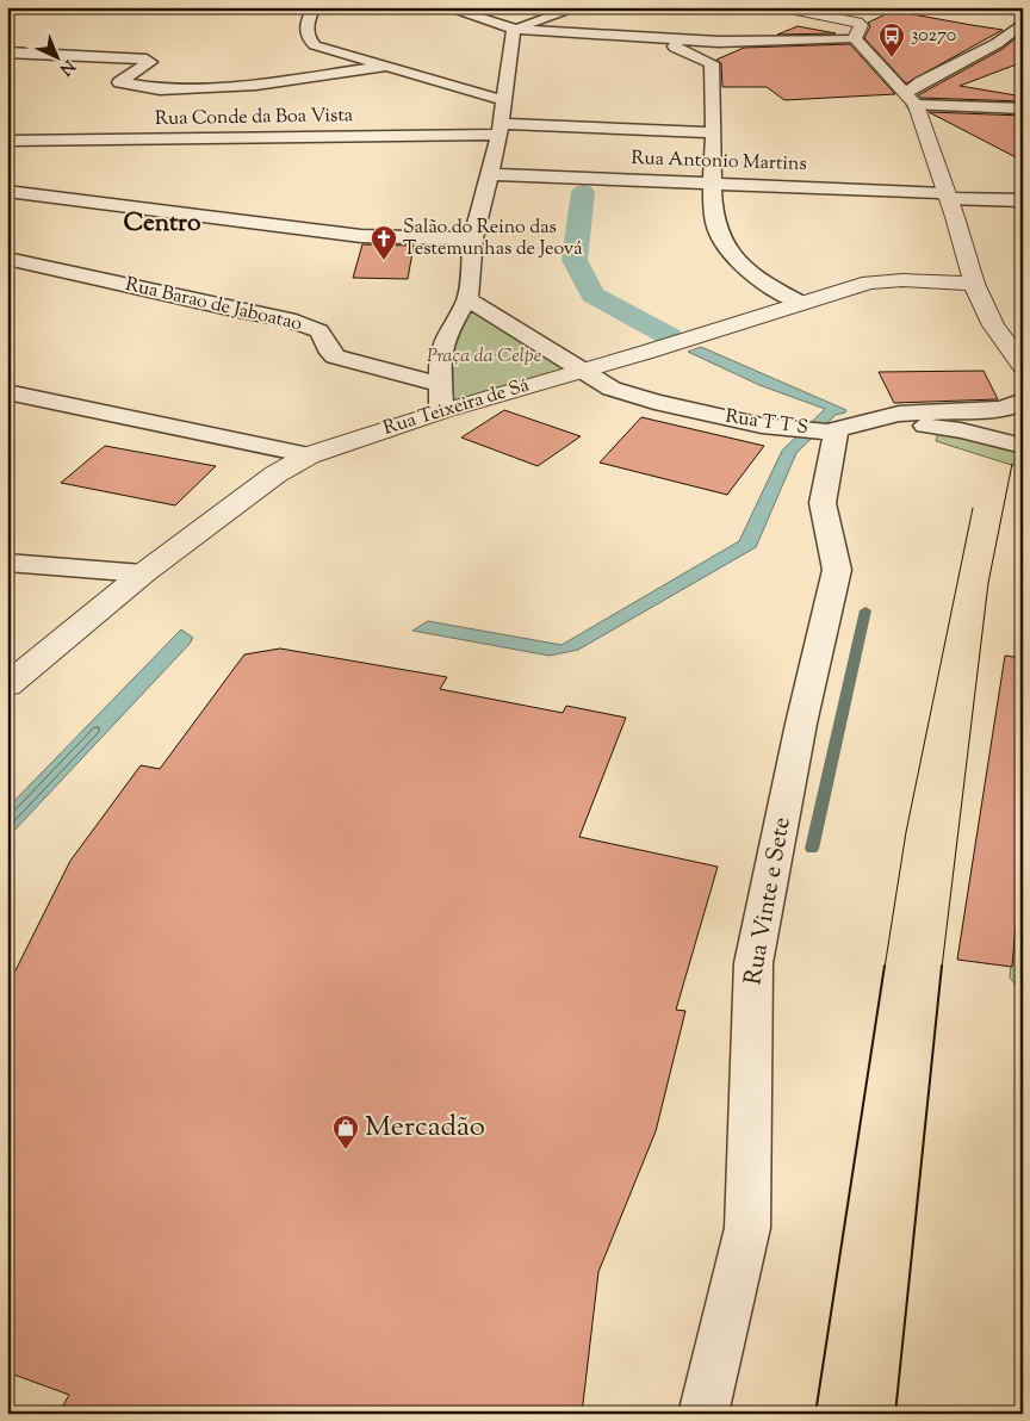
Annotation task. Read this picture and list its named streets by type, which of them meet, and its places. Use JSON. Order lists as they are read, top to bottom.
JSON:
{
  "streets": {
    "street": [
      "Rua Conde da Boa Vista",
      "Rua Antonio Martins",
      "Rua Barao de Jaboatao",
      "Rua Teixeira de Sá",
      "Rua T T S",
      "Rua Vinte e Sete"
    ]
  },
  "crossings": [
    ["Rua Teixeira de Sá", "Rua T T S"],
    ["Rua T T S", "Rua Vinte e Sete"]
  ],
  "districts": ["Centro"],
  "parks": ["Praça da Celpe"],
  "places": {
    "bus stop": ["30270"],
    "church": ["Salão do Reino das Testemunhas de Jeová"],
    "shop": ["Mercadão"]
  },
  "north": "bottom right"
}
